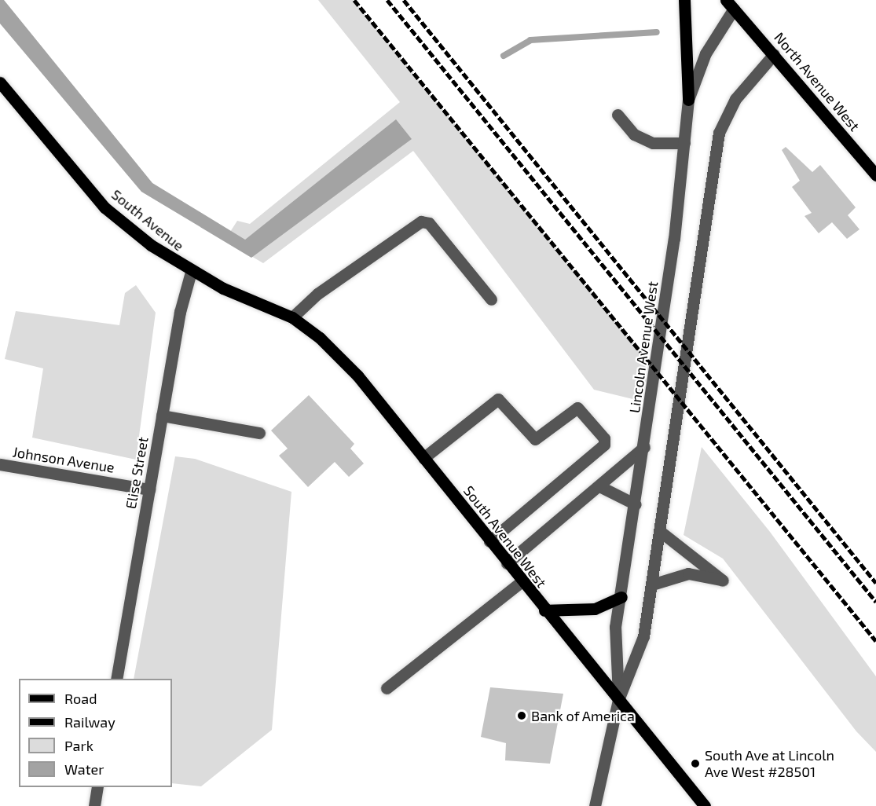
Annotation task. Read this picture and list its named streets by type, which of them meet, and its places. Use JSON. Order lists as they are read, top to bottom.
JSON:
{
  "streets": {
    "main road": ["North Avenue West", "South Avenue", "South Avenue West"],
    "street": ["Lincoln Avenue West", "Johnson Avenue", "Elise Street"]
  },
  "crossings": [
    ["North Avenue West", "Lincoln Avenue West"],
    ["South Avenue", "Elise Street"],
    ["South Avenue", "South Avenue West"],
    ["Lincoln Avenue West", "South Avenue West"],
    ["Johnson Avenue", "Elise Street"]
  ],
  "places": ["Bank of America", "South Ave at Lincoln Ave West #28501"],
  "legend": [
    "Road",
    "Railway",
    "Park",
    "Water"
  ]
}
